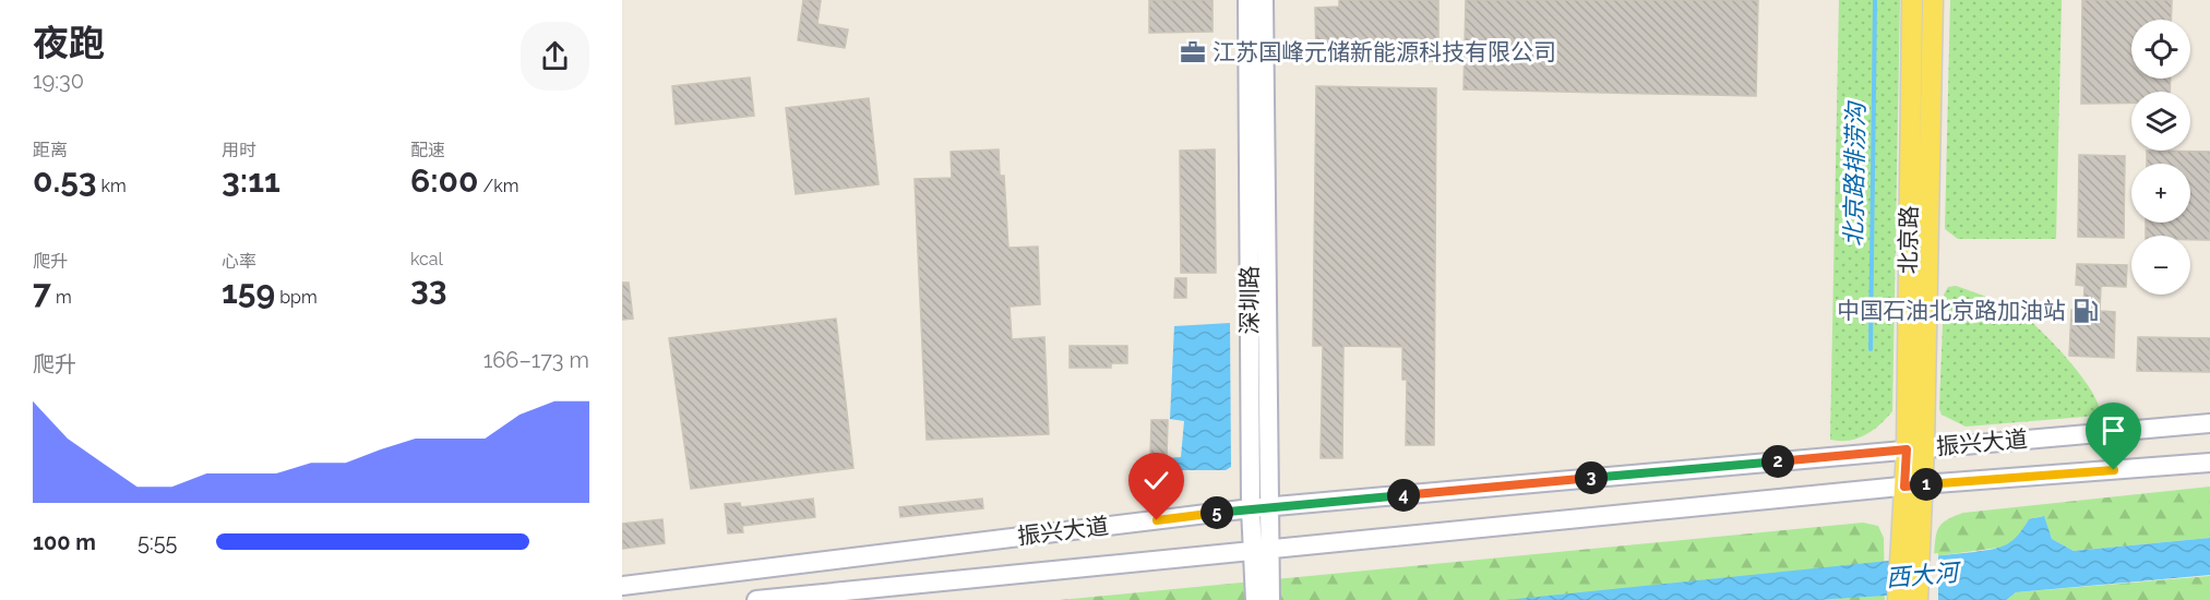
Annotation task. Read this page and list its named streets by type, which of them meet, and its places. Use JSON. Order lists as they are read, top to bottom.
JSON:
{
  "streets": {
    "main road": ["北京路", "深圳路", "振兴大道"]
  },
  "crossings": [
    ["北京路", "振兴大道"],
    ["深圳路", "振兴大道"]
  ],
  "water": ["北京路排涝沟", "西大河"],
  "places": {
    "office": ["江苏国峰元储新能源科技有限公司"],
    "fuel station": ["中国石油北京路加油站"]
  },
  "page": {
    "heading": ["夜跑", "19:30"],
    "map_buttons": ["+", "−"],
    "stats": [
      ["距离", "0.53 km"],
      ["用时", "3:11"],
      ["配速", "6:00 /km"],
      ["爬升", "7 m"],
      ["心率", "159 bpm"],
      ["kcal", "33"]
    ],
    "chart": ["爬升", "166–173 m"],
    "pins": [
      "2",
      "3",
      "1",
      "4",
      "5"
    ],
    "list": [
      {
        "name": "100 m",
        "note": "5:55"
      }
    ]
  }
}
